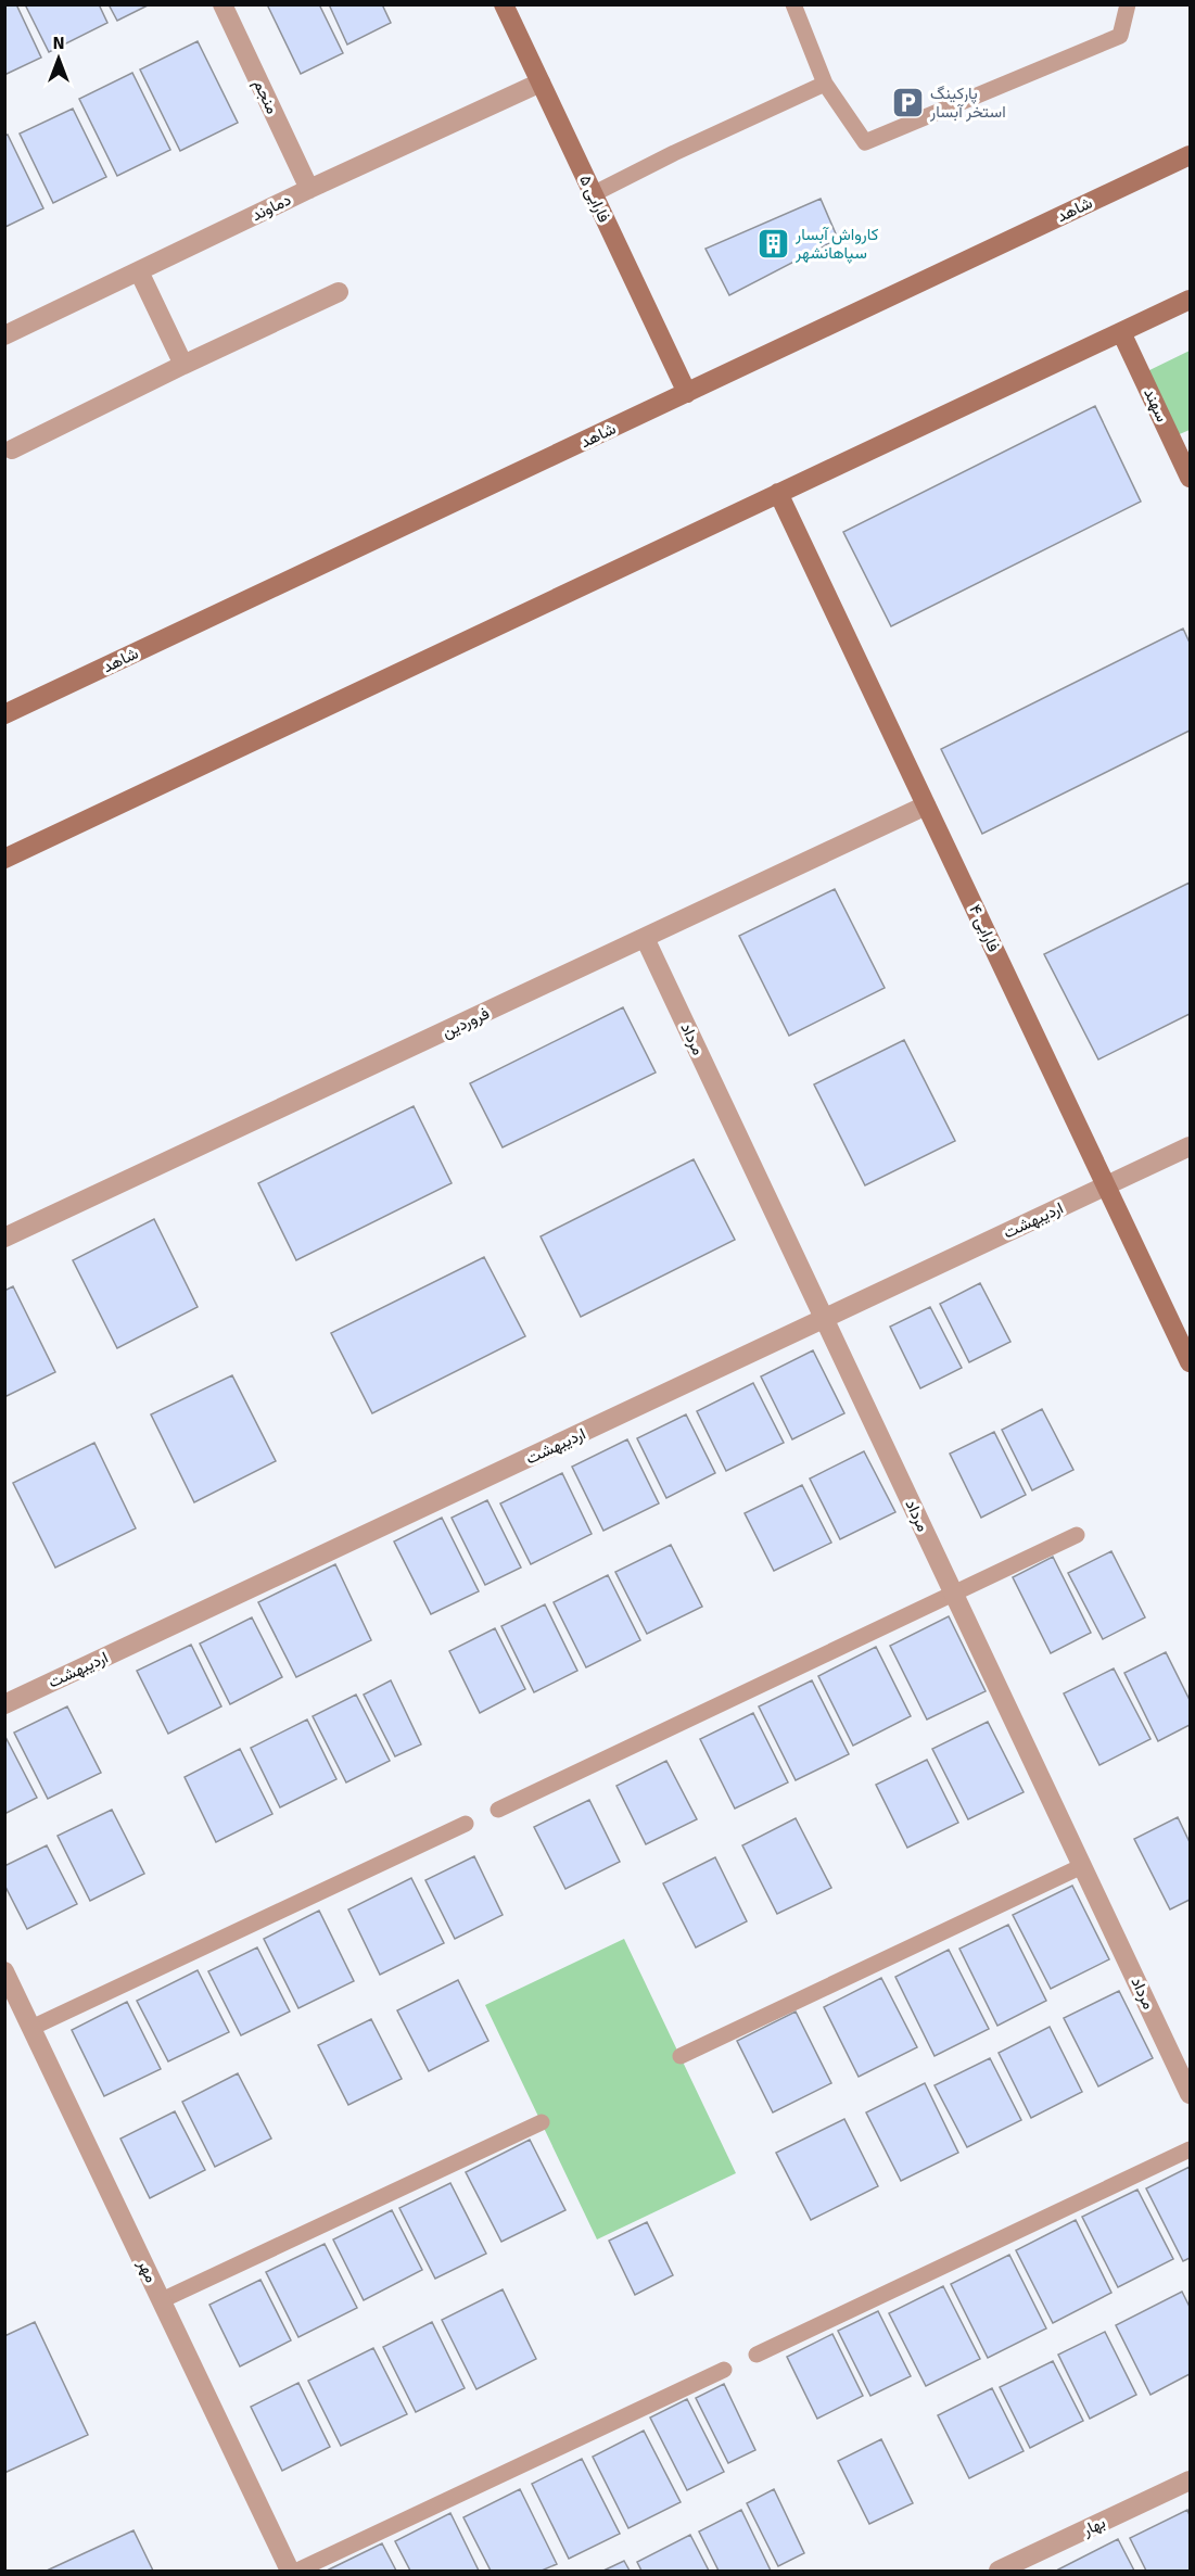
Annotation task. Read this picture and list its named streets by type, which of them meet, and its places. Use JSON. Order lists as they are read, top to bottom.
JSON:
{
  "streets": {
    "main road": [
      "فارابی ۵",
      "شاهد",
      "سهند",
      "فارابی ۴"
    ],
    "street": [
      "منجم",
      "دماوند",
      "فروردین",
      "مرداد",
      "اردیبهشت",
      "مهر",
      "بهار"
    ]
  },
  "crossings": [
    ["منجم", "دماوند"],
    ["فارابی ۵", "دماوند"],
    ["فارابی ۵", "شاهد"],
    ["فارابی ۴", "فروردین"],
    ["فارابی ۴", "اردیبهشت"],
    ["فروردین", "مرداد"],
    ["مرداد", "اردیبهشت"]
  ],
  "places": {
    "parking": ["پارکینگ استخر آبسار"],
    "building": ["کارواش آبسار سپاهانشهر"]
  },
  "north": "top"
}
